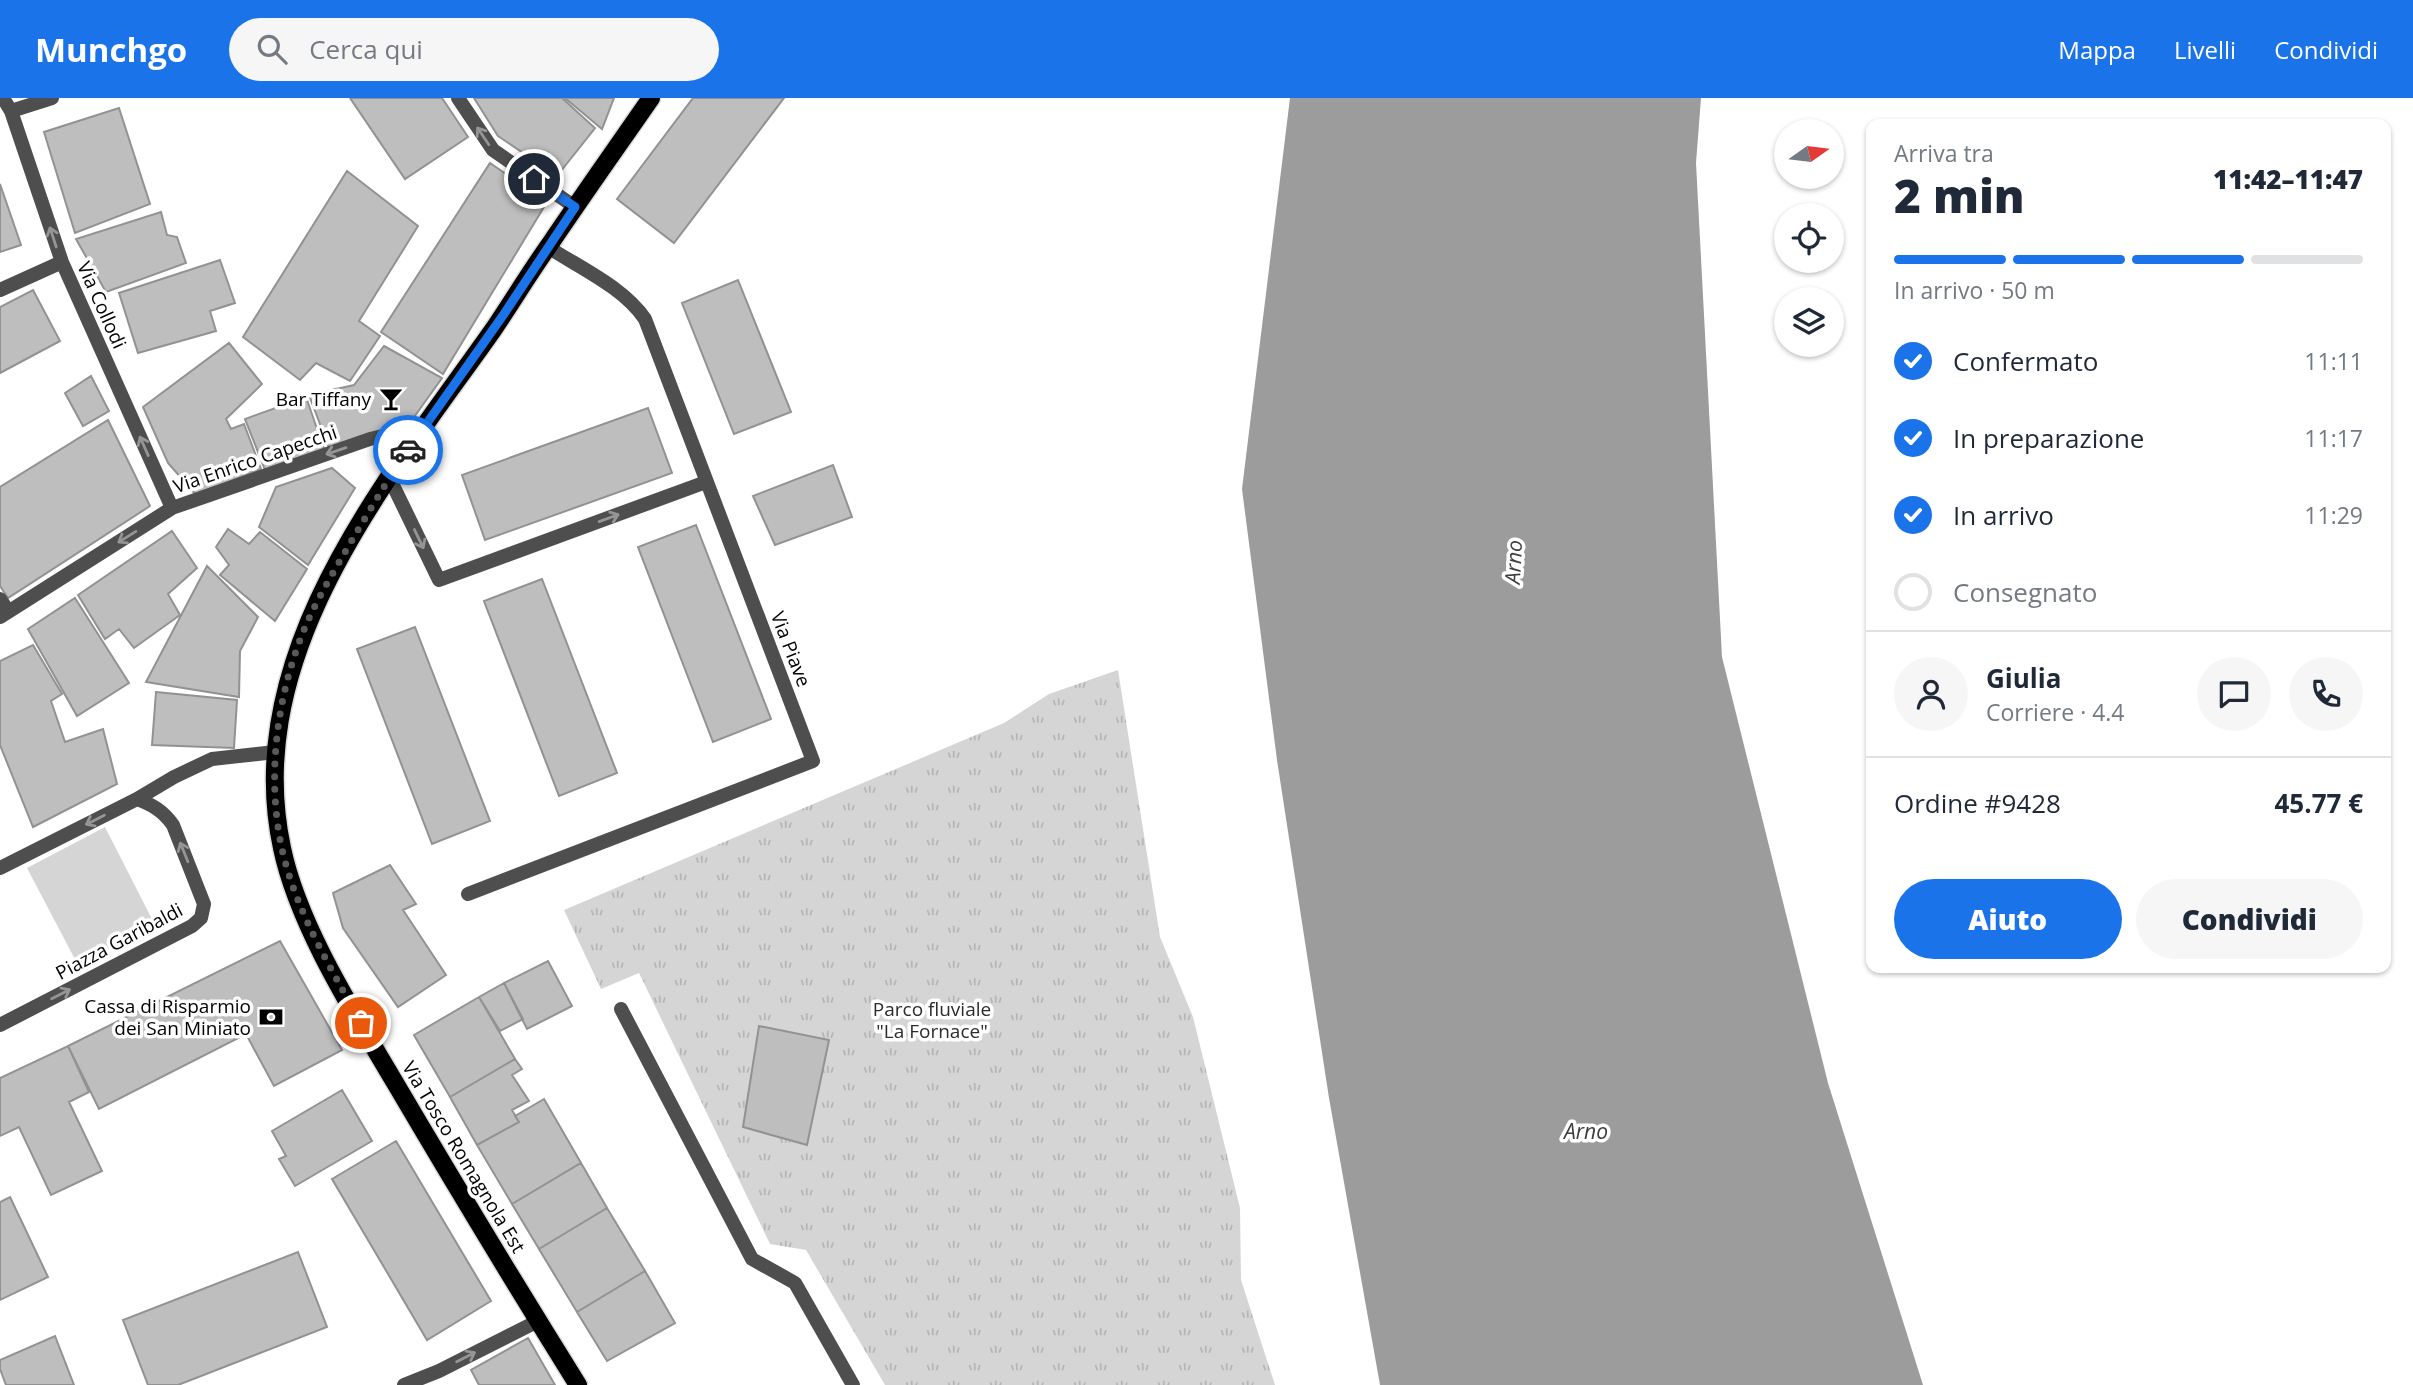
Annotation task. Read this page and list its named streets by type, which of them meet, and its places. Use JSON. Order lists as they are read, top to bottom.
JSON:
{
  "streets": {
    "main road": ["Via Tosco Romagnola Est"],
    "street": [
      "Via Collodi",
      "Via Enrico Capecchi",
      "Via Piave",
      "Piazza Garibaldi"
    ]
  },
  "crossings": [
    ["Via Collodi", "Via Enrico Capecchi"],
    ["Via Enrico Capecchi", "Via Tosco Romagnola Est"],
    ["Via Piave", "Via Tosco Romagnola Est"]
  ],
  "one_way": ["Via Collodi", "Via Enrico Capecchi"],
  "water": ["Arno"],
  "parks": ["Parco fluviale \"La Fornace\""],
  "places": {
    "bar": ["Bar Tiffany"],
    "bank": ["Cassa di Risparmio dei San Miniato"]
  },
  "north": "right",
  "page": {
    "header": "Munchgo",
    "search": "Cerca qui",
    "nav": ["Mappa", "Livelli", "Condividi"],
    "heading": ["2 min", "Arriva tra", "11:42–11:47"],
    "panel": [
      "Giulia",
      "Corriere · 4.4",
      "Ordine #9428",
      "45.77 €"
    ],
    "bar": "In arrivo · 50 m",
    "list": [
      ["Confermato", "11:11"],
      ["In preparazione", "11:17"],
      ["In arrivo", "11:29"],
      "Consegnato"
    ],
    "buttons": ["Aiuto", "Condividi"]
  }
}
